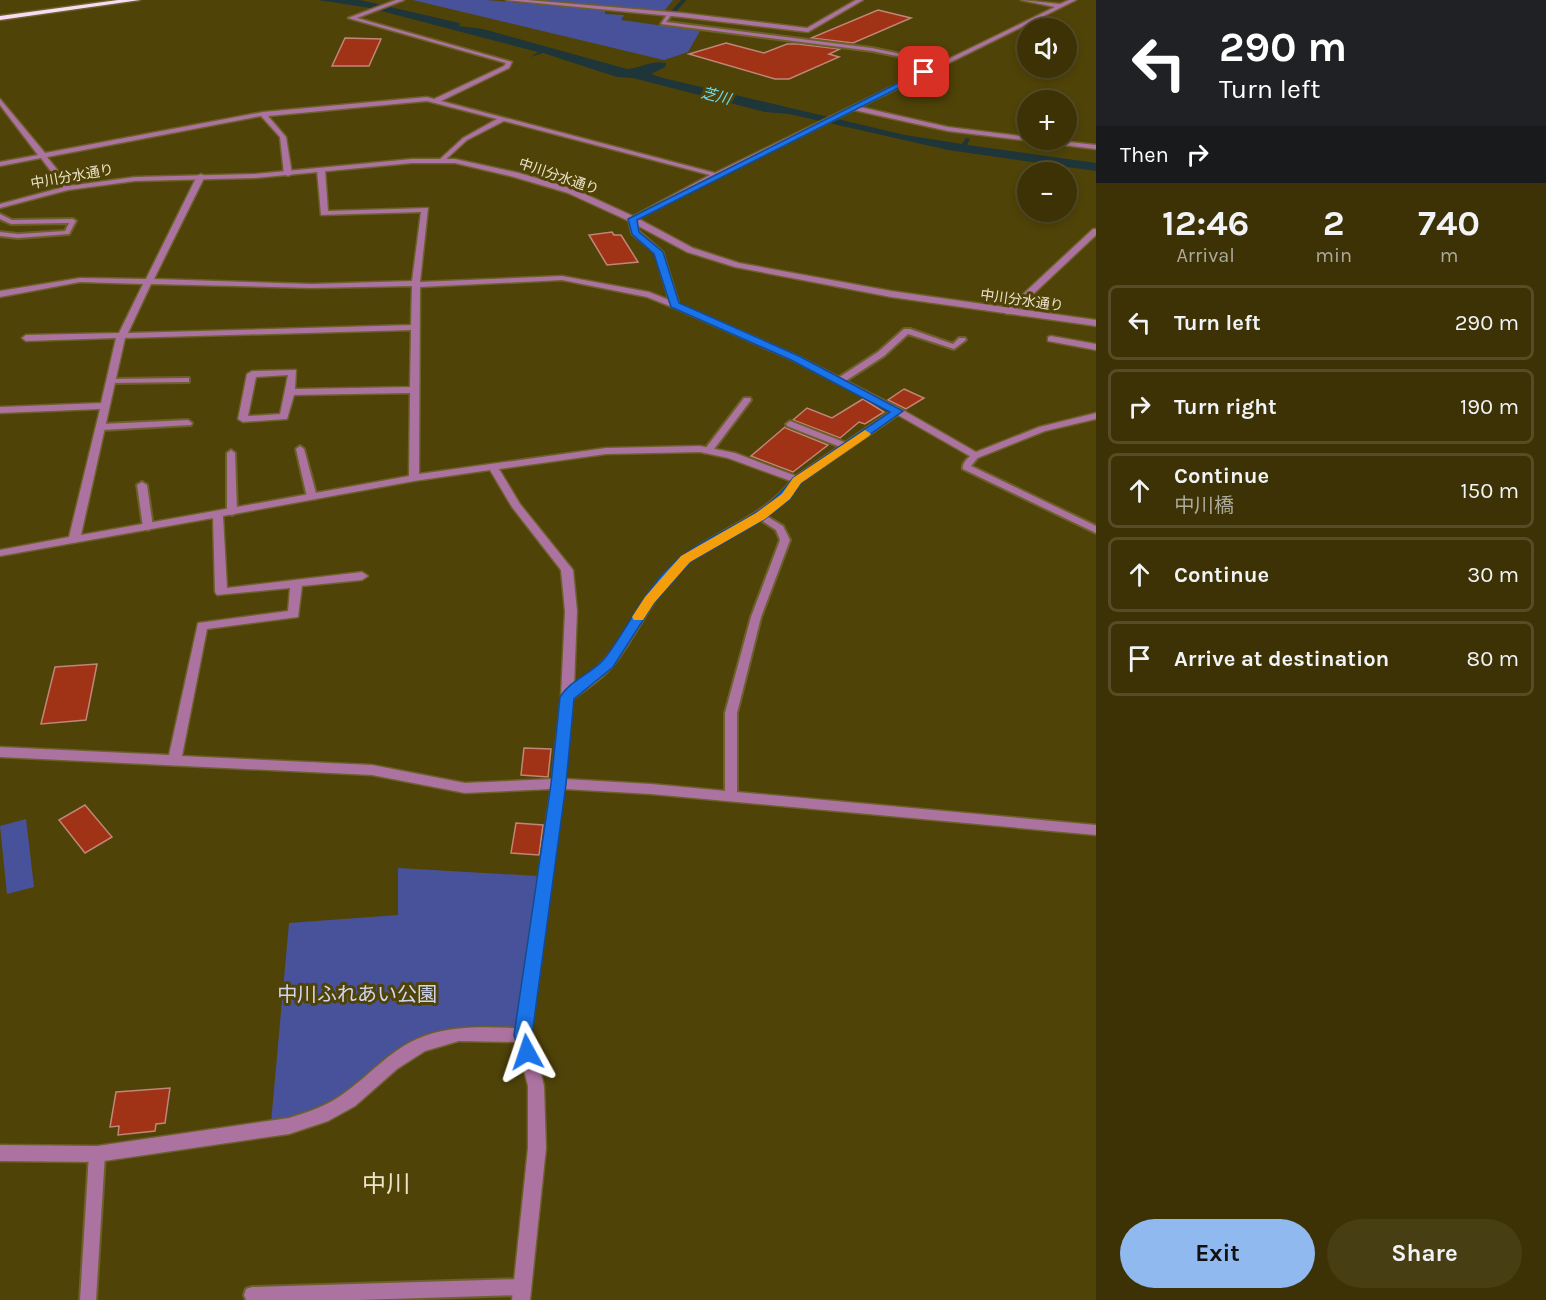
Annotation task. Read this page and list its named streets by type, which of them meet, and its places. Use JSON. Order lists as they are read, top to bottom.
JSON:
{
  "streets": {
    "street": ["中川分水通り"]
  },
  "districts": ["中川"],
  "water": ["芝川"],
  "parks": ["中川ふれあい公園"],
  "page": {
    "turn": ["290 m", "Turn left"],
    "map_buttons": ["+", "−"],
    "then": "Then",
    "eta": [
      "12:46",
      "Arrival",
      "2",
      "min",
      "740",
      "m"
    ],
    "list": [
      {
        "name": "Turn left",
        "value": "290 m"
      },
      {
        "name": "Turn right",
        "value": "190 m"
      },
      {
        "name": "Continue",
        "note": "中川橋",
        "value": "150 m"
      },
      {
        "name": "Continue",
        "value": "30 m"
      },
      {
        "name": "Arrive at destination",
        "value": "80 m"
      }
    ],
    "buttons": ["Exit", "Share"]
  }
}
